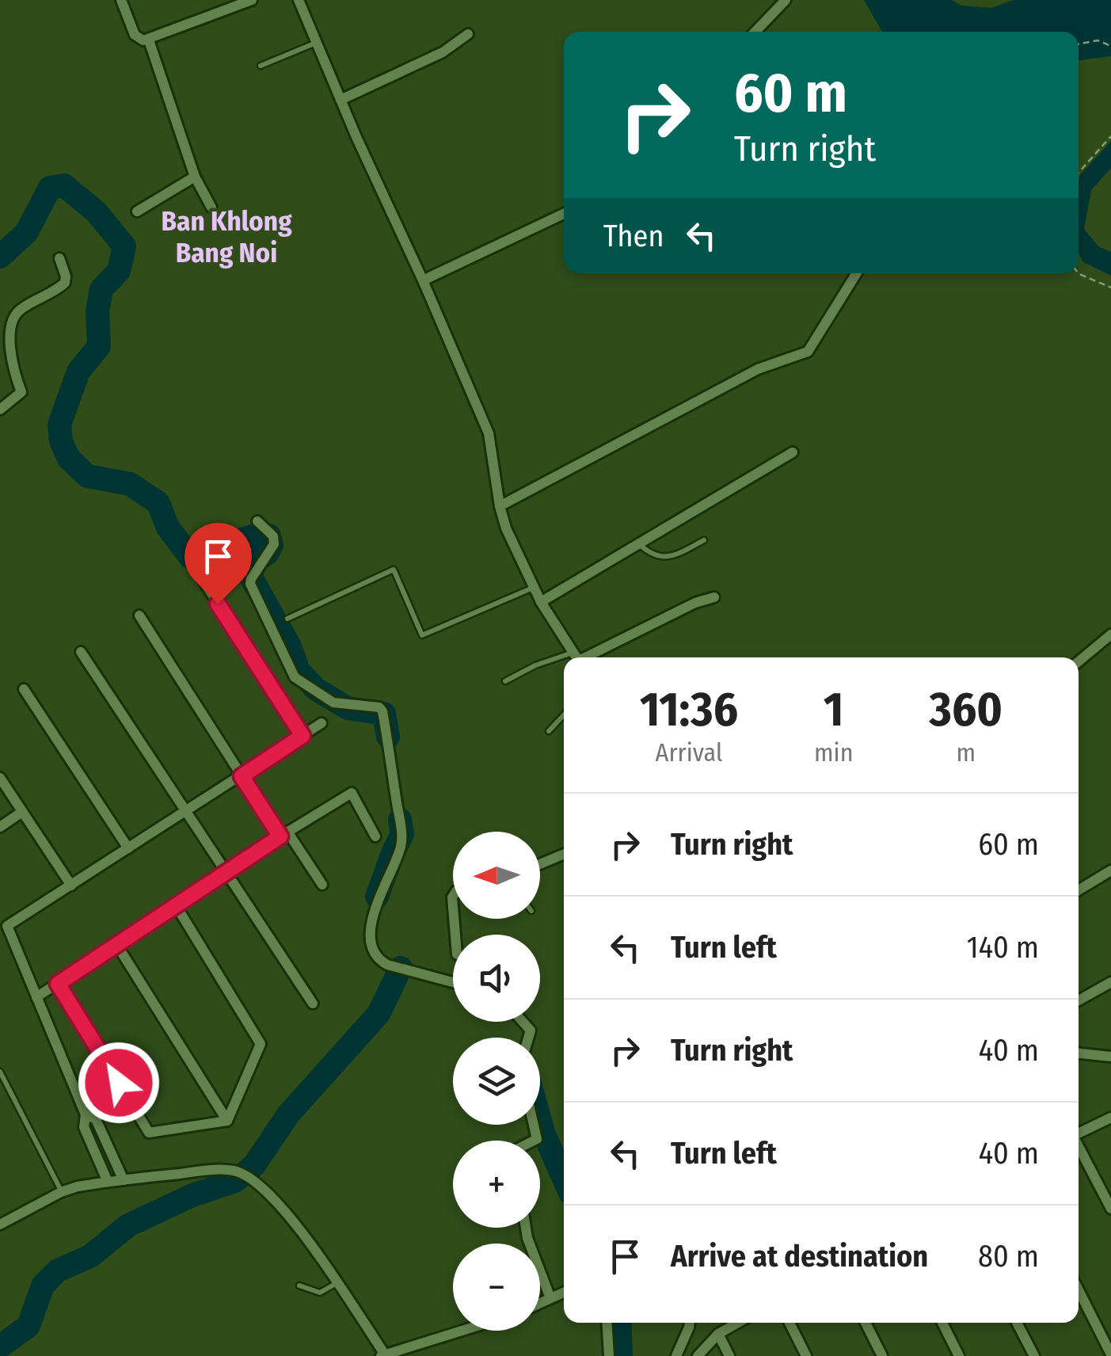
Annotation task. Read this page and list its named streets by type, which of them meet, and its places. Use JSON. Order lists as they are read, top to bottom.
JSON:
{
  "districts": ["Ban Khlong Bang Noi"],
  "north": "left",
  "page": {
    "turn": ["60 m", "Turn right"],
    "then": "Then",
    "eta": [
      "11:36",
      "Arrival",
      "1",
      "min",
      "360",
      "m"
    ],
    "list": [
      {
        "name": "Turn right",
        "value": "60 m"
      },
      {
        "name": "Turn left",
        "value": "140 m"
      },
      {
        "name": "Turn right",
        "value": "40 m"
      },
      {
        "name": "Turn left",
        "value": "40 m"
      },
      {
        "name": "Arrive at destination",
        "value": "80 m"
      }
    ],
    "map_buttons": ["+", "−"]
  }
}
